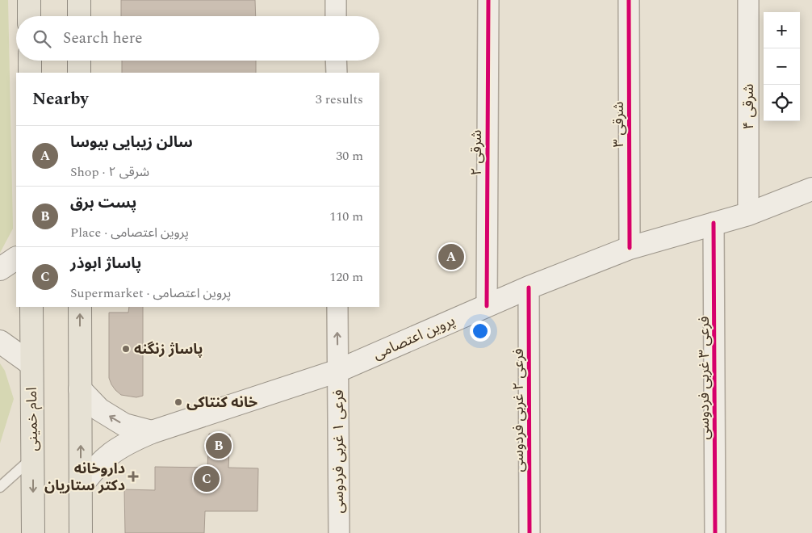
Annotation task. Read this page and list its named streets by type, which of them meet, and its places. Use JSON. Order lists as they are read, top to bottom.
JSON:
{
  "streets": {
    "main road": ["پروین اعتصامی", "امام خمینی"],
    "street": [
      "۴ شرقی",
      "۳ شرقی",
      "۲ شرقی",
      "فرعی ۳ غربی فردوسی",
      "فرعی ۲ غربی فردوسی",
      "فرعی ۱ غربی فردوسی"
    ]
  },
  "crossings": [
    ["۴ شرقی", "پروین اعتصامی"],
    ["۳ شرقی", "پروین اعتصامی"],
    ["۲ شرقی", "پروین اعتصامی"],
    ["پروین اعتصامی", "فرعی ۳ غربی فردوسی"],
    ["پروین اعتصامی", "فرعی ۲ غربی فردوسی"],
    ["پروین اعتصامی", "فرعی ۱ غربی فردوسی"]
  ],
  "places": {
    "other": ["پاساژ زنگنه", "خانه کنتاکی"],
    "health": ["داروخانه دکتر ستاریان"]
  },
  "page": {
    "map_buttons": ["+", "−"],
    "search": "Search here",
    "heading": ["Nearby", "3 results"],
    "list": [
      {
        "mark": "A",
        "name": "سالن زیبایی بیوسا",
        "note": "Shop · ۲ شرقی",
        "value": "30 m"
      },
      {
        "mark": "B",
        "name": "پست برق",
        "note": "Place · پروین اعتصامی",
        "value": "110 m"
      },
      {
        "mark": "C",
        "name": "پاساژ ابوذر",
        "note": "Supermarket · پروین اعتصامی",
        "value": "120 m"
      }
    ],
    "pins": ["A", "B", "C"]
  }
}
